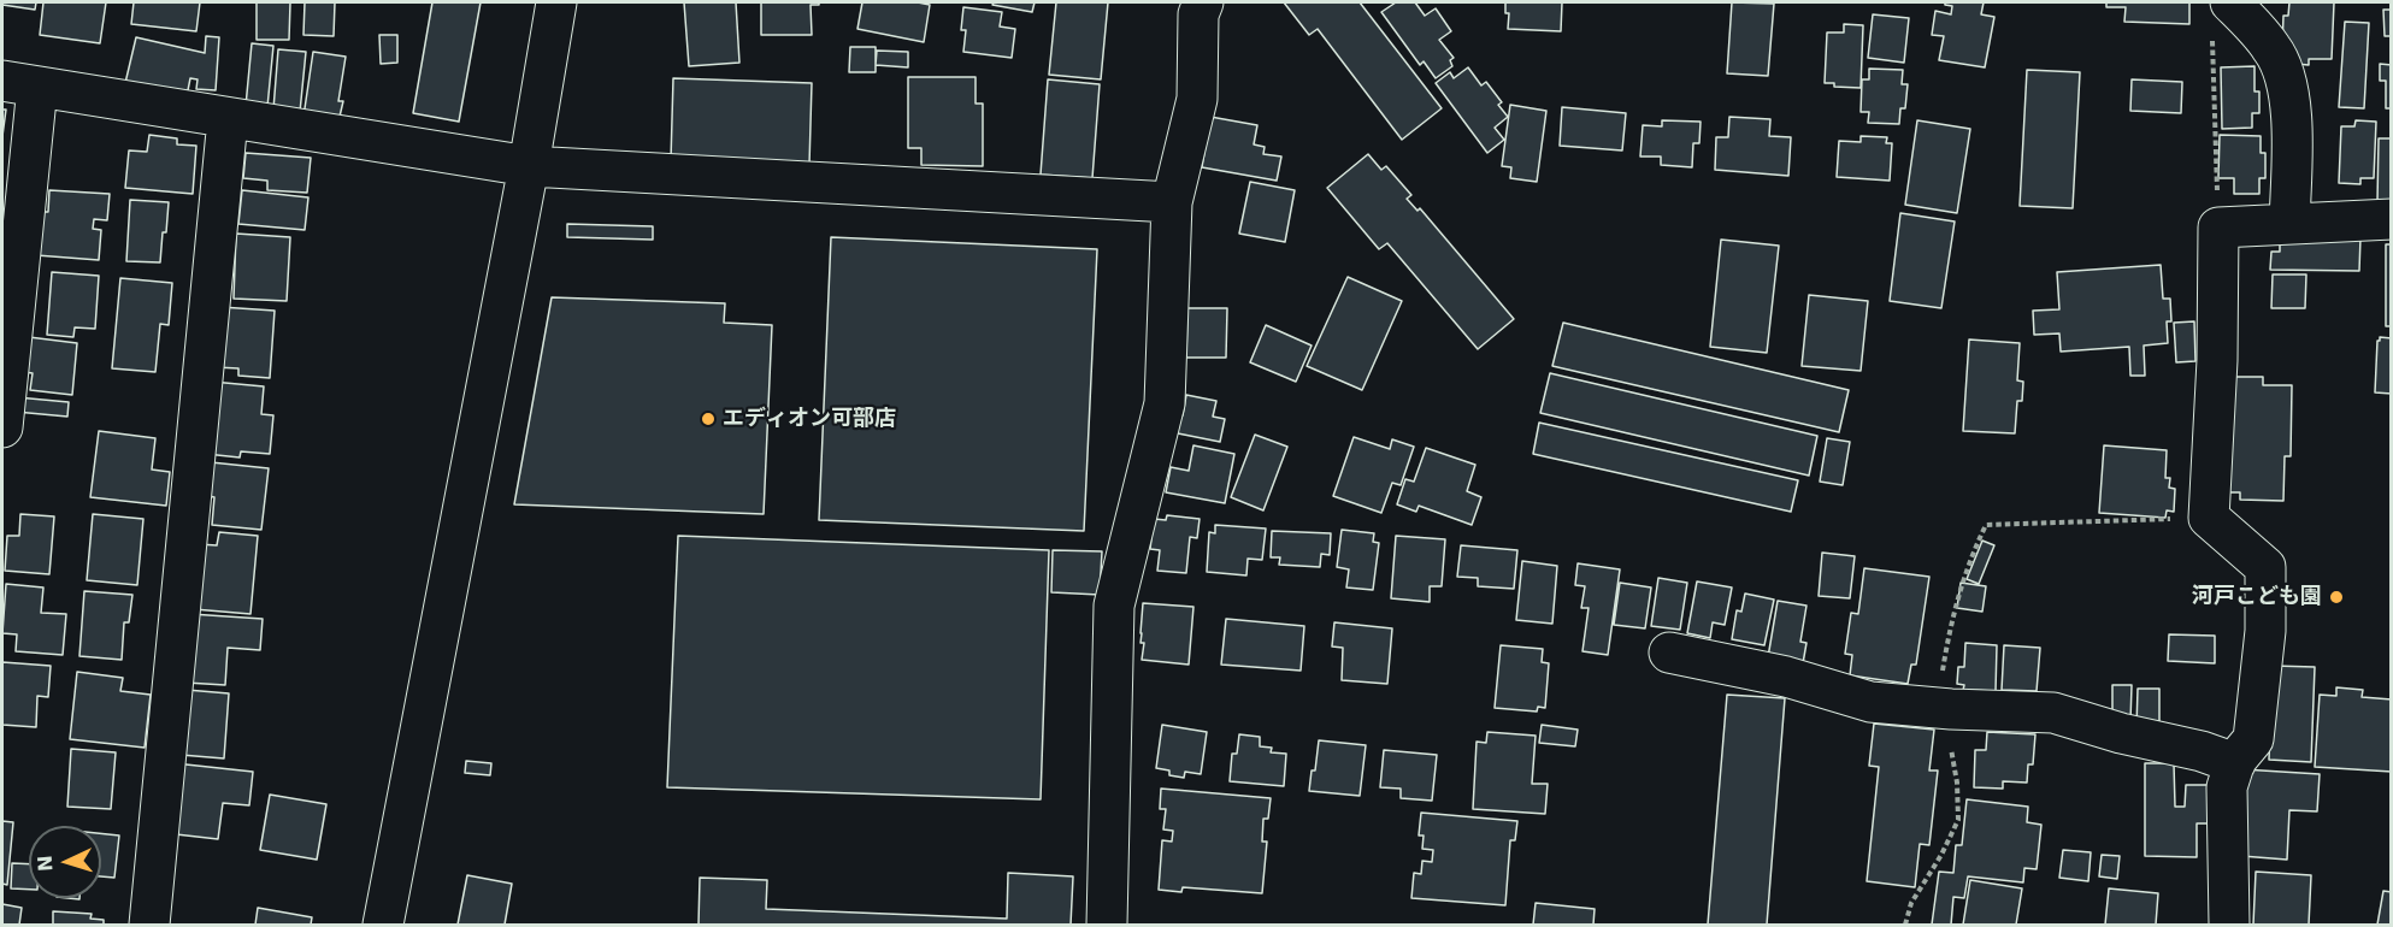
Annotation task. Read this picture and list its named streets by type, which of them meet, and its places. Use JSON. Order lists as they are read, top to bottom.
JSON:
{
  "places": ["エディオン可部店", "河戸こども園"],
  "north": "left"
}
